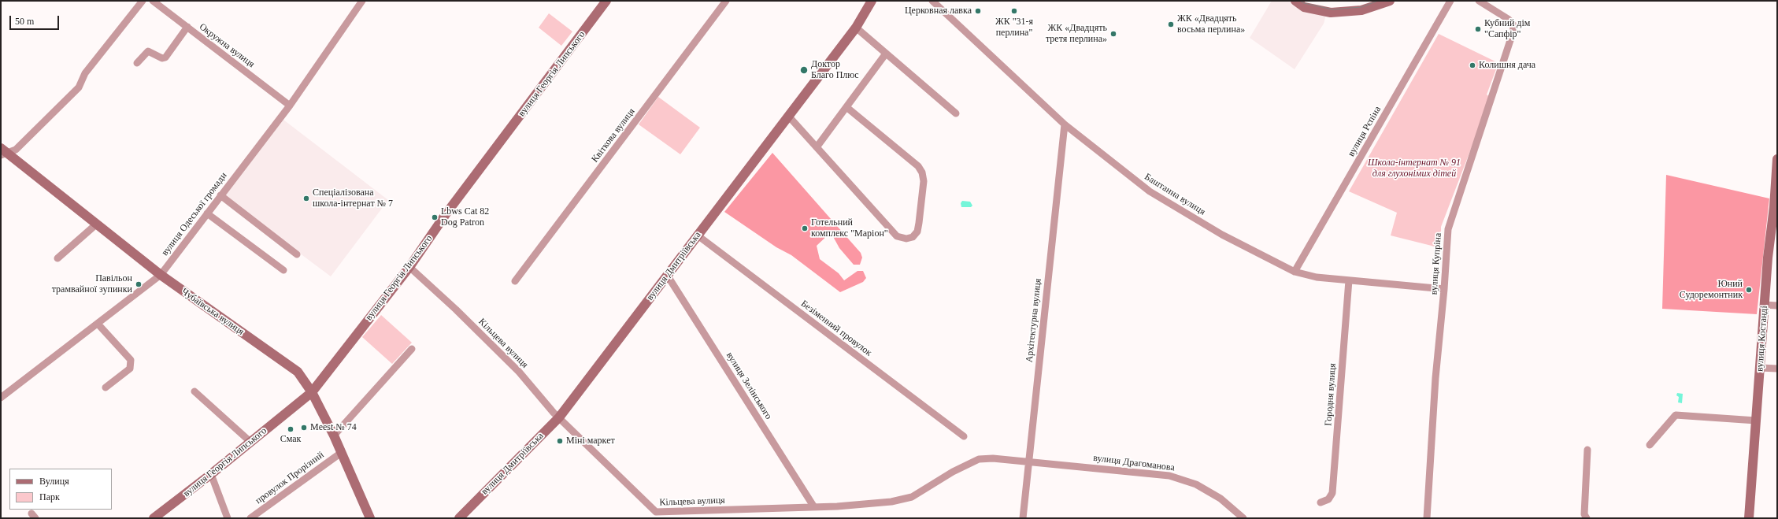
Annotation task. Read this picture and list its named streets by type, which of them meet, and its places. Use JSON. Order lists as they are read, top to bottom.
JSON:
{
  "streets": {
    "street": [
      "Окружна вулиця",
      "вулиця Георгія Липського",
      "вулиця Рєпіна",
      "Квіткова вулиця",
      "Баштанна вулиця",
      "вулиця Одеської громади",
      "вулиця Купріна",
      "вулиця Дмитріївська",
      "Чубаївська вулиця",
      "Архітектурна вулиця",
      "Безіменний провулок",
      "вулиця Костанді",
      "Кільцева вулиця",
      "вулиця Зелінського",
      "Городня вулиця",
      "вулиця Драгоманова",
      "провулок Прорізний"
    ]
  },
  "crossings": [
    ["Окружна вулиця", "вулиця Одеської громади"],
    ["вулиця Георгія Липського", "Чубаївська вулиця"],
    ["вулиця Георгія Липського", "Кільцева вулиця"],
    ["вулиця Рєпіна", "Баштанна вулиця"],
    ["Баштанна вулиця", "вулиця Купріна"],
    ["Баштанна вулиця", "Архітектурна вулиця"],
    ["Баштанна вулиця", "Городня вулиця"],
    ["вулиця Одеської громади", "Чубаївська вулиця"],
    ["вулиця Дмитріївська", "Безіменний провулок"],
    ["вулиця Дмитріївська", "Кільцева вулиця"],
    ["вулиця Дмитріївська", "вулиця Зелінського"],
    ["Чубаївська вулиця", "провулок Прорізний"],
    ["Архітектурна вулиця", "Кільцева вулиця"],
    ["Архітектурна вулиця", "вулиця Драгоманова"],
    ["Кільцева вулиця", "вулиця Зелінського"],
    ["Кільцева вулиця", "вулиця Драгоманова"]
  ],
  "parks": ["Школа-інтернат № 91 для глухонімих дітей"],
  "places": [
    "Церковная лавка",
    "ЖК \"31-я перлина\"",
    "ЖК «Двадцять восьма перлина»",
    "Кубний дім \"Сапфір\"",
    "ЖК «Двадцять третя перлина»",
    "Колишня дача",
    "Доктор Благо Плюс",
    "Спеціалізована школа-інтернат № 7",
    "Lbws Cat 82 Dog Patron",
    "Готельний комплекс \"Маріон\"",
    "Павільон трамвайної зупинки",
    "Юний Судоремонтник",
    "Meest № 74",
    "Смак",
    "Міні маркет"
  ],
  "legend": ["Вулиця", "Парк"],
  "scale_bar": "50 m"
}
